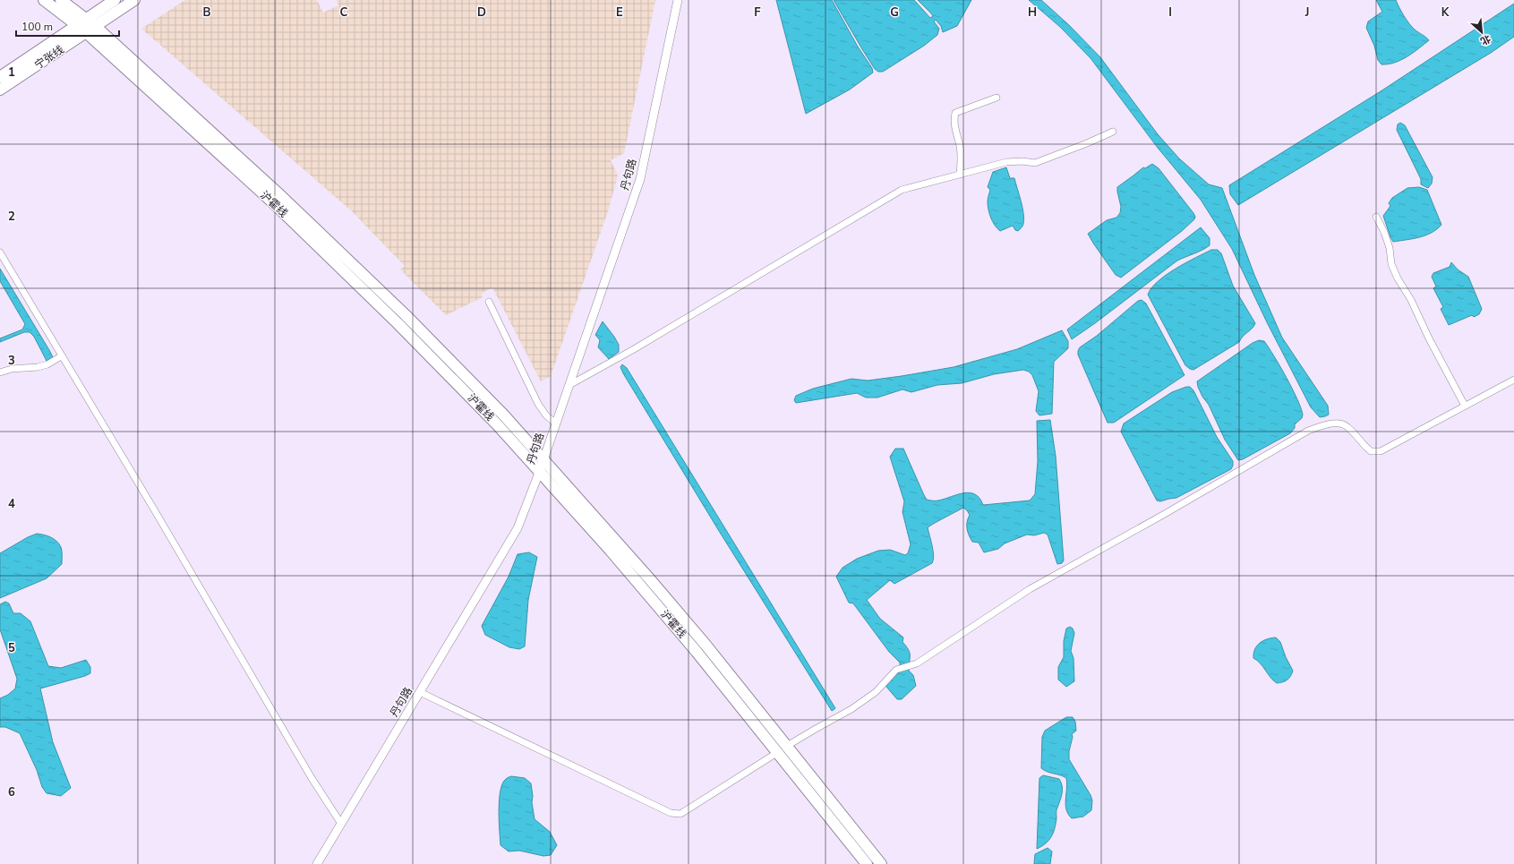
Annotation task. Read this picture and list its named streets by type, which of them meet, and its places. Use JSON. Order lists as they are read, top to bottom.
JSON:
{
  "streets": {
    "main road": ["宁张线", "沪霍线"],
    "street": ["丹句路"]
  },
  "crossings": [
    ["宁张线", "沪霍线"],
    ["丹句路", "沪霍线"]
  ],
  "scale_bar": "100 m",
  "north": "bottom right",
  "grid": {
    "columns": [
      "B",
      "C",
      "D",
      "E",
      "F",
      "G",
      "H",
      "I",
      "J",
      "K"
    ],
    "rows": [
      "1",
      "2",
      "3",
      "4",
      "5",
      "6"
    ]
  }
}
